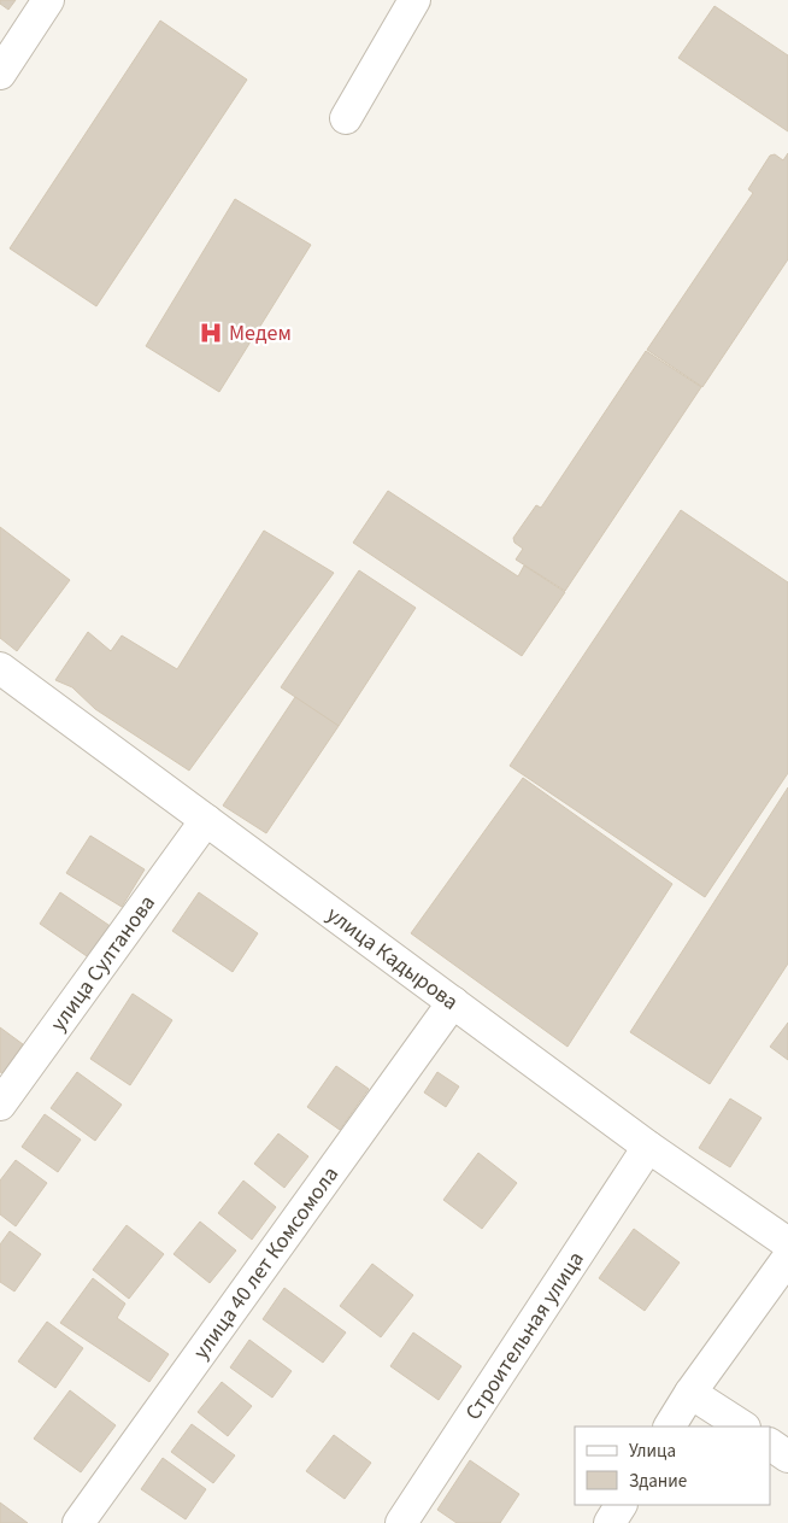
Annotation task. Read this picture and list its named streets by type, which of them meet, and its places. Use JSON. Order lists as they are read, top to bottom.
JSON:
{
  "streets": {
    "street": [
      "улица Кадырова",
      "улица Султанова",
      "улица 40 лет Комсомола",
      "Строительная улица"
    ]
  },
  "crossings": [
    ["улица Кадырова", "улица Султанова"],
    ["улица Кадырова", "улица 40 лет Комсомола"],
    ["улица Кадырова", "Строительная улица"]
  ],
  "places": {
    "hospital": ["Медем"]
  },
  "legend": ["Улица", "Здание"]
}
